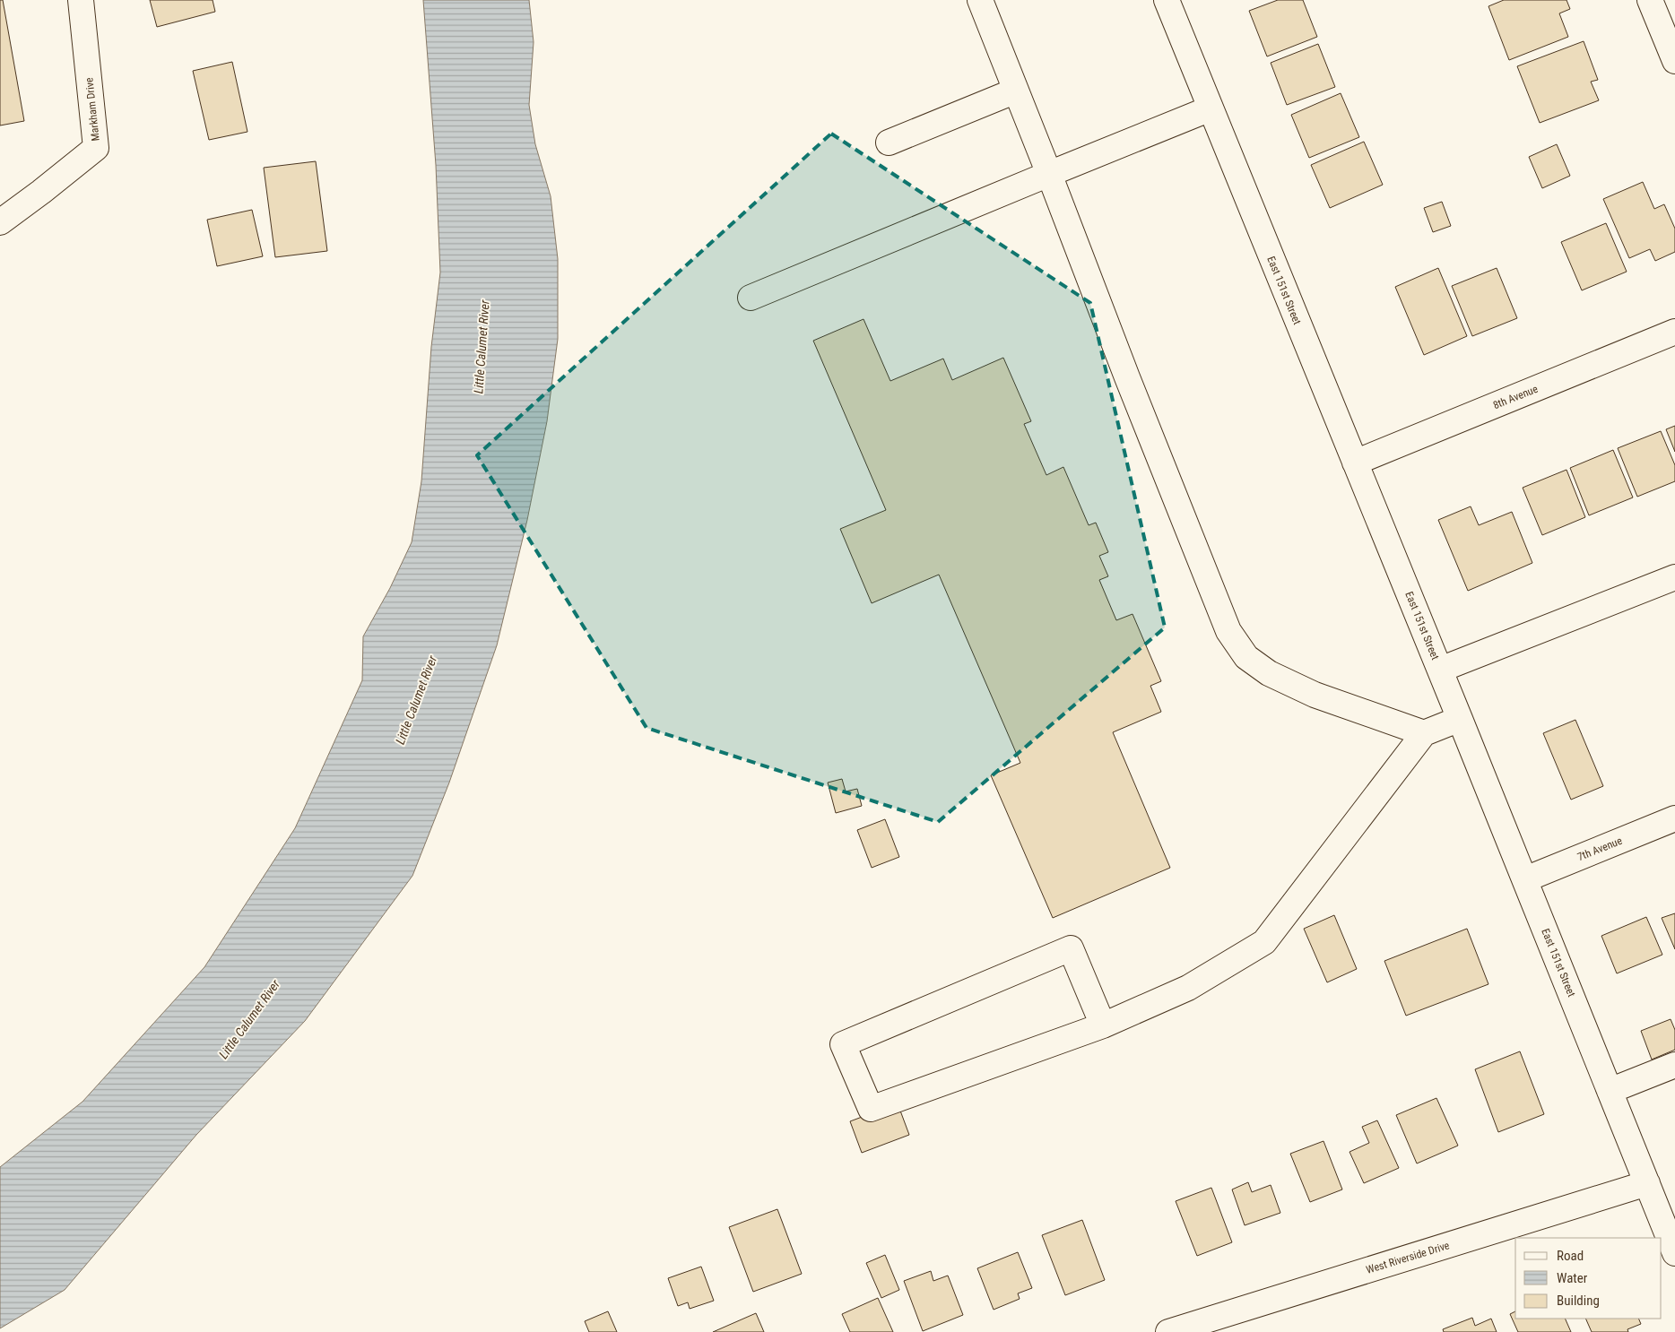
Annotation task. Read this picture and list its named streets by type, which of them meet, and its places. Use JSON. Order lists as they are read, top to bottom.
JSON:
{
  "streets": {
    "street": [
      "Markham Drive",
      "East 151st Street",
      "8th Avenue",
      "7th Avenue",
      "West Riverside Drive"
    ]
  },
  "crossings": [
    ["East 151st Street", "8th Avenue"],
    ["East 151st Street", "7th Avenue"],
    ["East 151st Street", "West Riverside Drive"]
  ],
  "water": ["Little Calumet River"],
  "legend": ["Road", "Water", "Building"]
}
